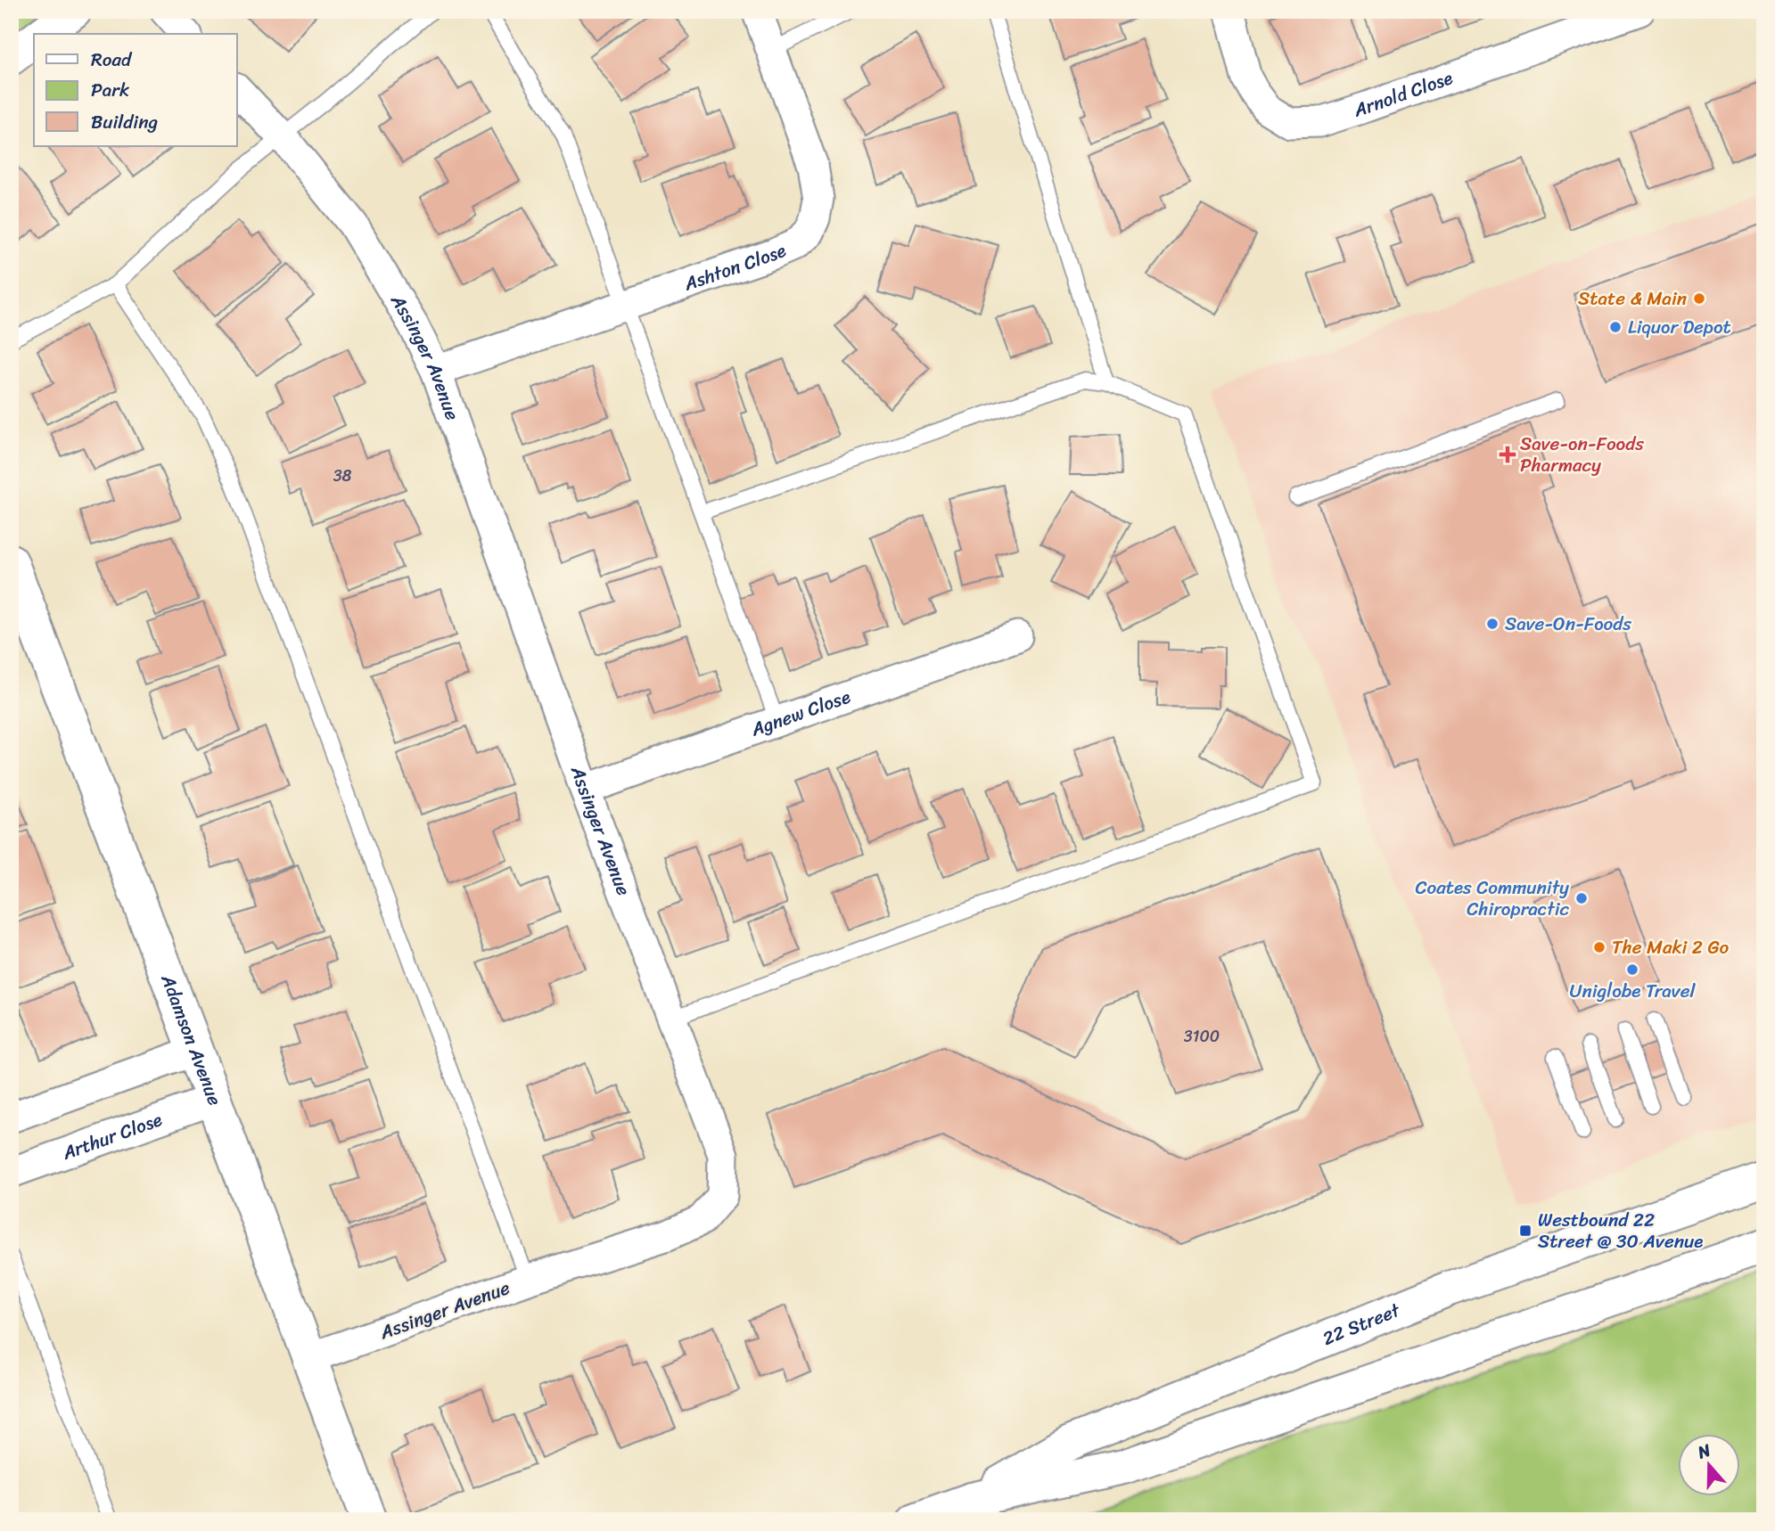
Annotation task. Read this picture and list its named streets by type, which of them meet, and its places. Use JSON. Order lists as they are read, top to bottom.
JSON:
{
  "streets": {
    "main road": ["Adamson Avenue", "22 Street"],
    "street": [
      "Arnold Close",
      "Ashton Close",
      "Assinger Avenue",
      "Agnew Close",
      "Arthur Close"
    ]
  },
  "crossings": [
    ["Ashton Close", "Assinger Avenue"],
    ["Assinger Avenue", "Agnew Close"],
    ["Assinger Avenue", "Adamson Avenue"],
    ["Adamson Avenue", "Arthur Close"]
  ],
  "places": {
    "other": [
      "State & Main",
      "Liquor Depot",
      "Save-On-Foods",
      "Coates Community Chiropractic",
      "The Maki 2 Go",
      "Uniglobe Travel"
    ],
    "health": ["Save-on-Foods Pharmacy"],
    "transit": ["Westbound 22 Street @ 30 Avenue"]
  },
  "house_numbers": ["38", "3100"],
  "legend": ["Road", "Park", "Building"],
  "north": "top"
}
